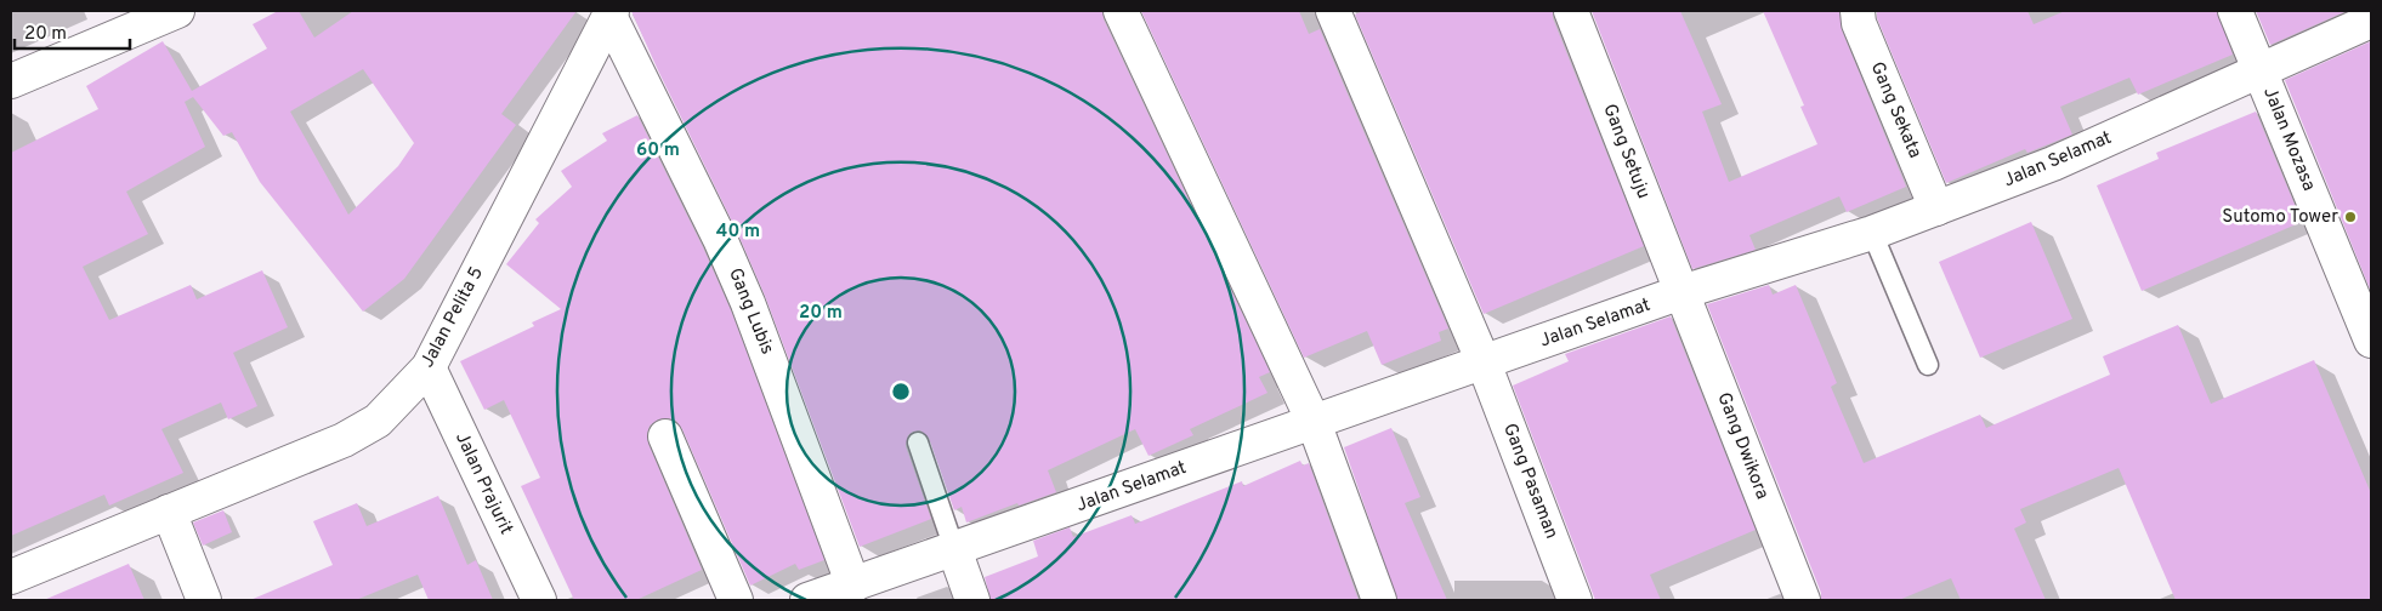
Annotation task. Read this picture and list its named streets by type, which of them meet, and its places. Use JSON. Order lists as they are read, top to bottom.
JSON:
{
  "streets": {
    "street": [
      "Gang Sekata",
      "Jalan Mozasa",
      "Gang Setuju",
      "Jalan Selamat",
      "Gang Lubis",
      "Jalan Pelita 5",
      "Gang Dwikora",
      "Gang Pasaman",
      "Jalan Prajurit"
    ]
  },
  "crossings": [
    ["Gang Sekata", "Jalan Selamat"],
    ["Jalan Mozasa", "Jalan Selamat"],
    ["Gang Setuju", "Jalan Selamat"],
    ["Gang Setuju", "Gang Dwikora"],
    ["Jalan Selamat", "Gang Lubis"],
    ["Jalan Selamat", "Gang Dwikora"],
    ["Jalan Selamat", "Gang Pasaman"],
    ["Gang Lubis", "Jalan Pelita 5"],
    ["Jalan Pelita 5", "Jalan Prajurit"]
  ],
  "places": ["Sutomo Tower"],
  "scale_bar": "20 m",
  "rings": ["60 m", "40 m", "20 m"]
}
